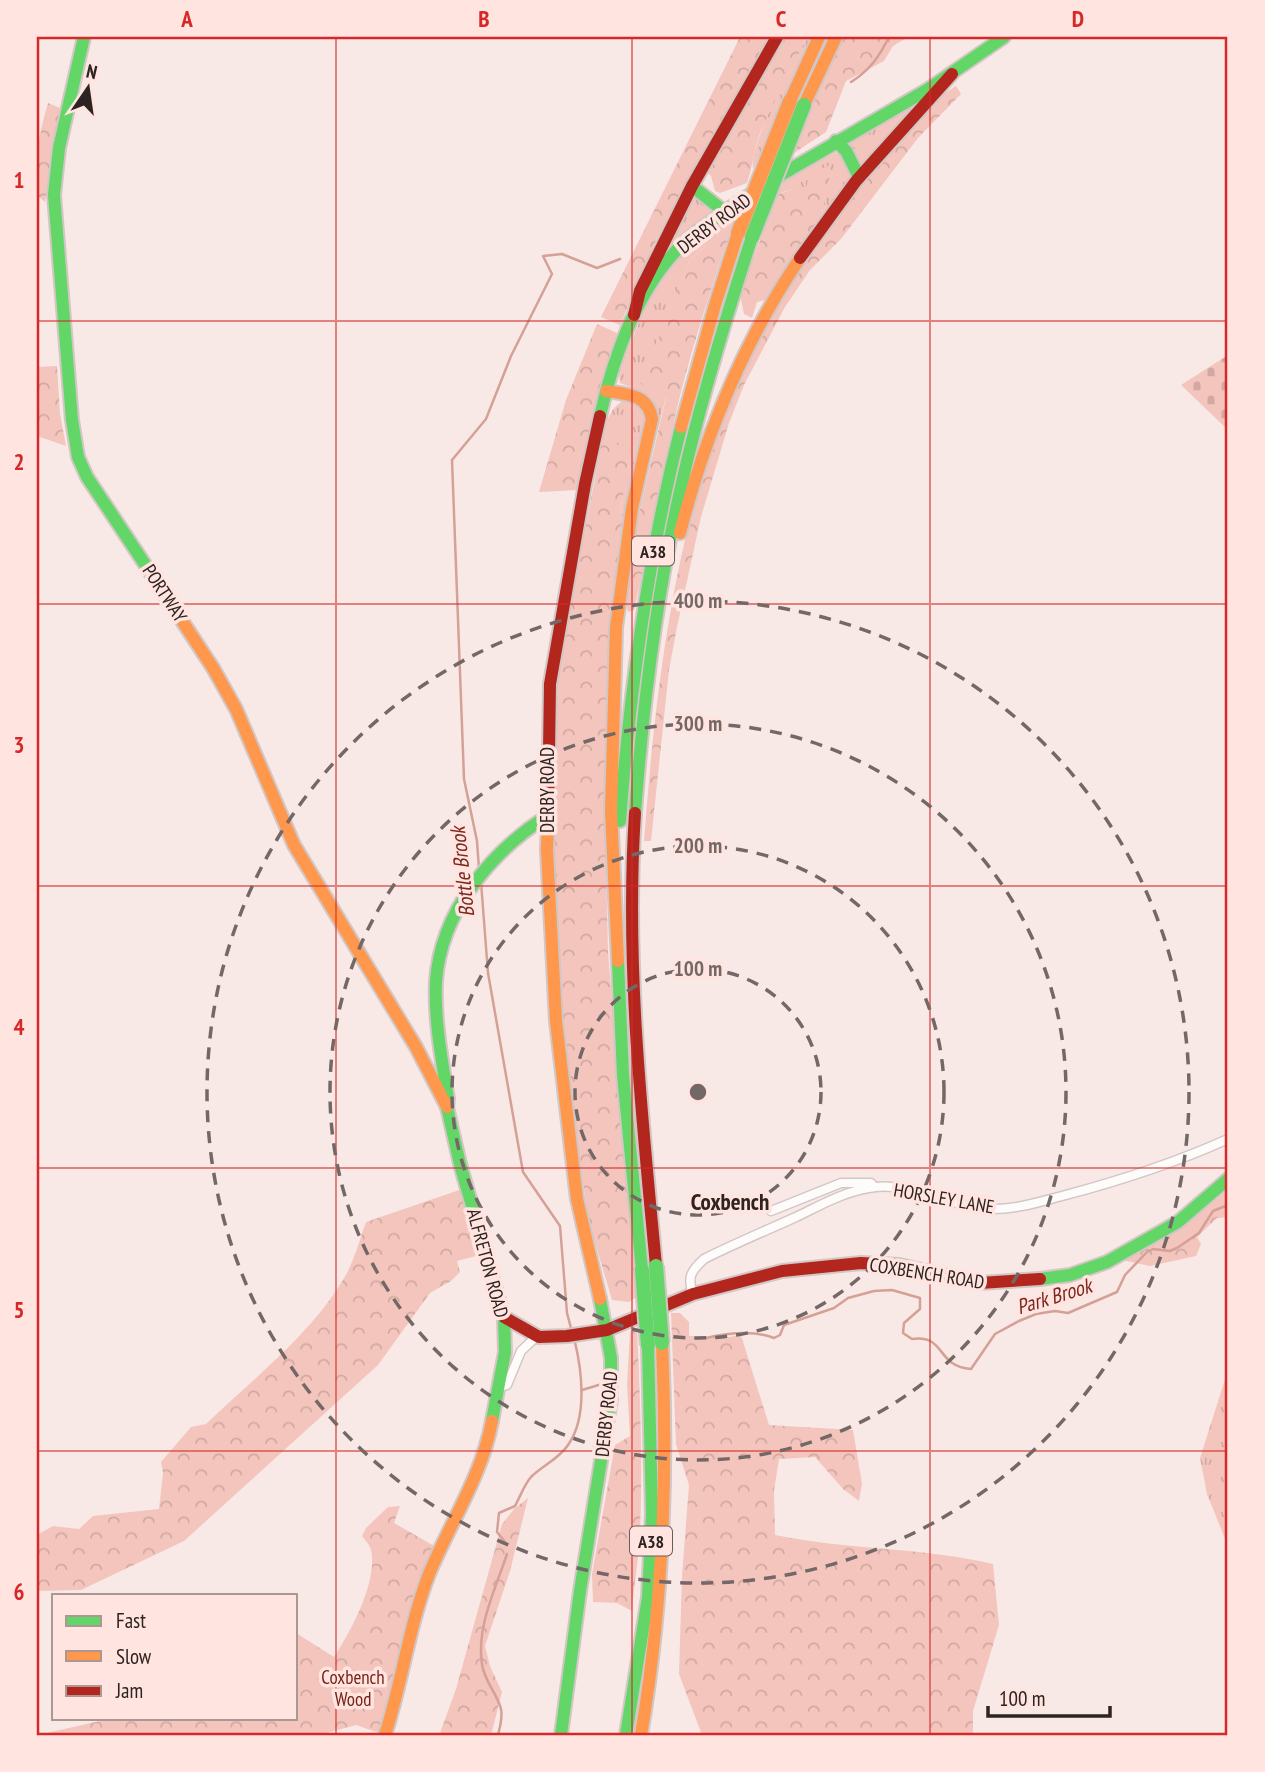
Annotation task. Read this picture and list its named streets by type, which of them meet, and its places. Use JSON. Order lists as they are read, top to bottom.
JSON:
{
  "streets": {
    "main road": [
      "DERBY ROAD",
      "A38",
      "PORTWAY",
      "ALFRETON ROAD",
      "COXBENCH ROAD"
    ],
    "street": ["HORSLEY LANE"]
  },
  "crossings": [
    ["DERBY ROAD", "ALFRETON ROAD"],
    ["DERBY ROAD", "COXBENCH ROAD"],
    ["PORTWAY", "ALFRETON ROAD"],
    ["HORSLEY LANE", "COXBENCH ROAD"]
  ],
  "districts": ["Coxbench"],
  "water": ["Bottle Brook", "Park Brook"],
  "parks": ["Coxbench Wood"],
  "legend": ["Fast", "Slow", "Jam"],
  "scale_bar": "100 m",
  "north": "top",
  "grid": {
    "columns": [
      "A",
      "B",
      "C",
      "D"
    ],
    "rows": [
      "1",
      "2",
      "3",
      "4",
      "5",
      "6"
    ]
  },
  "rings": [
    "400 m",
    "300 m",
    "200 m",
    "100 m"
  ]
}
